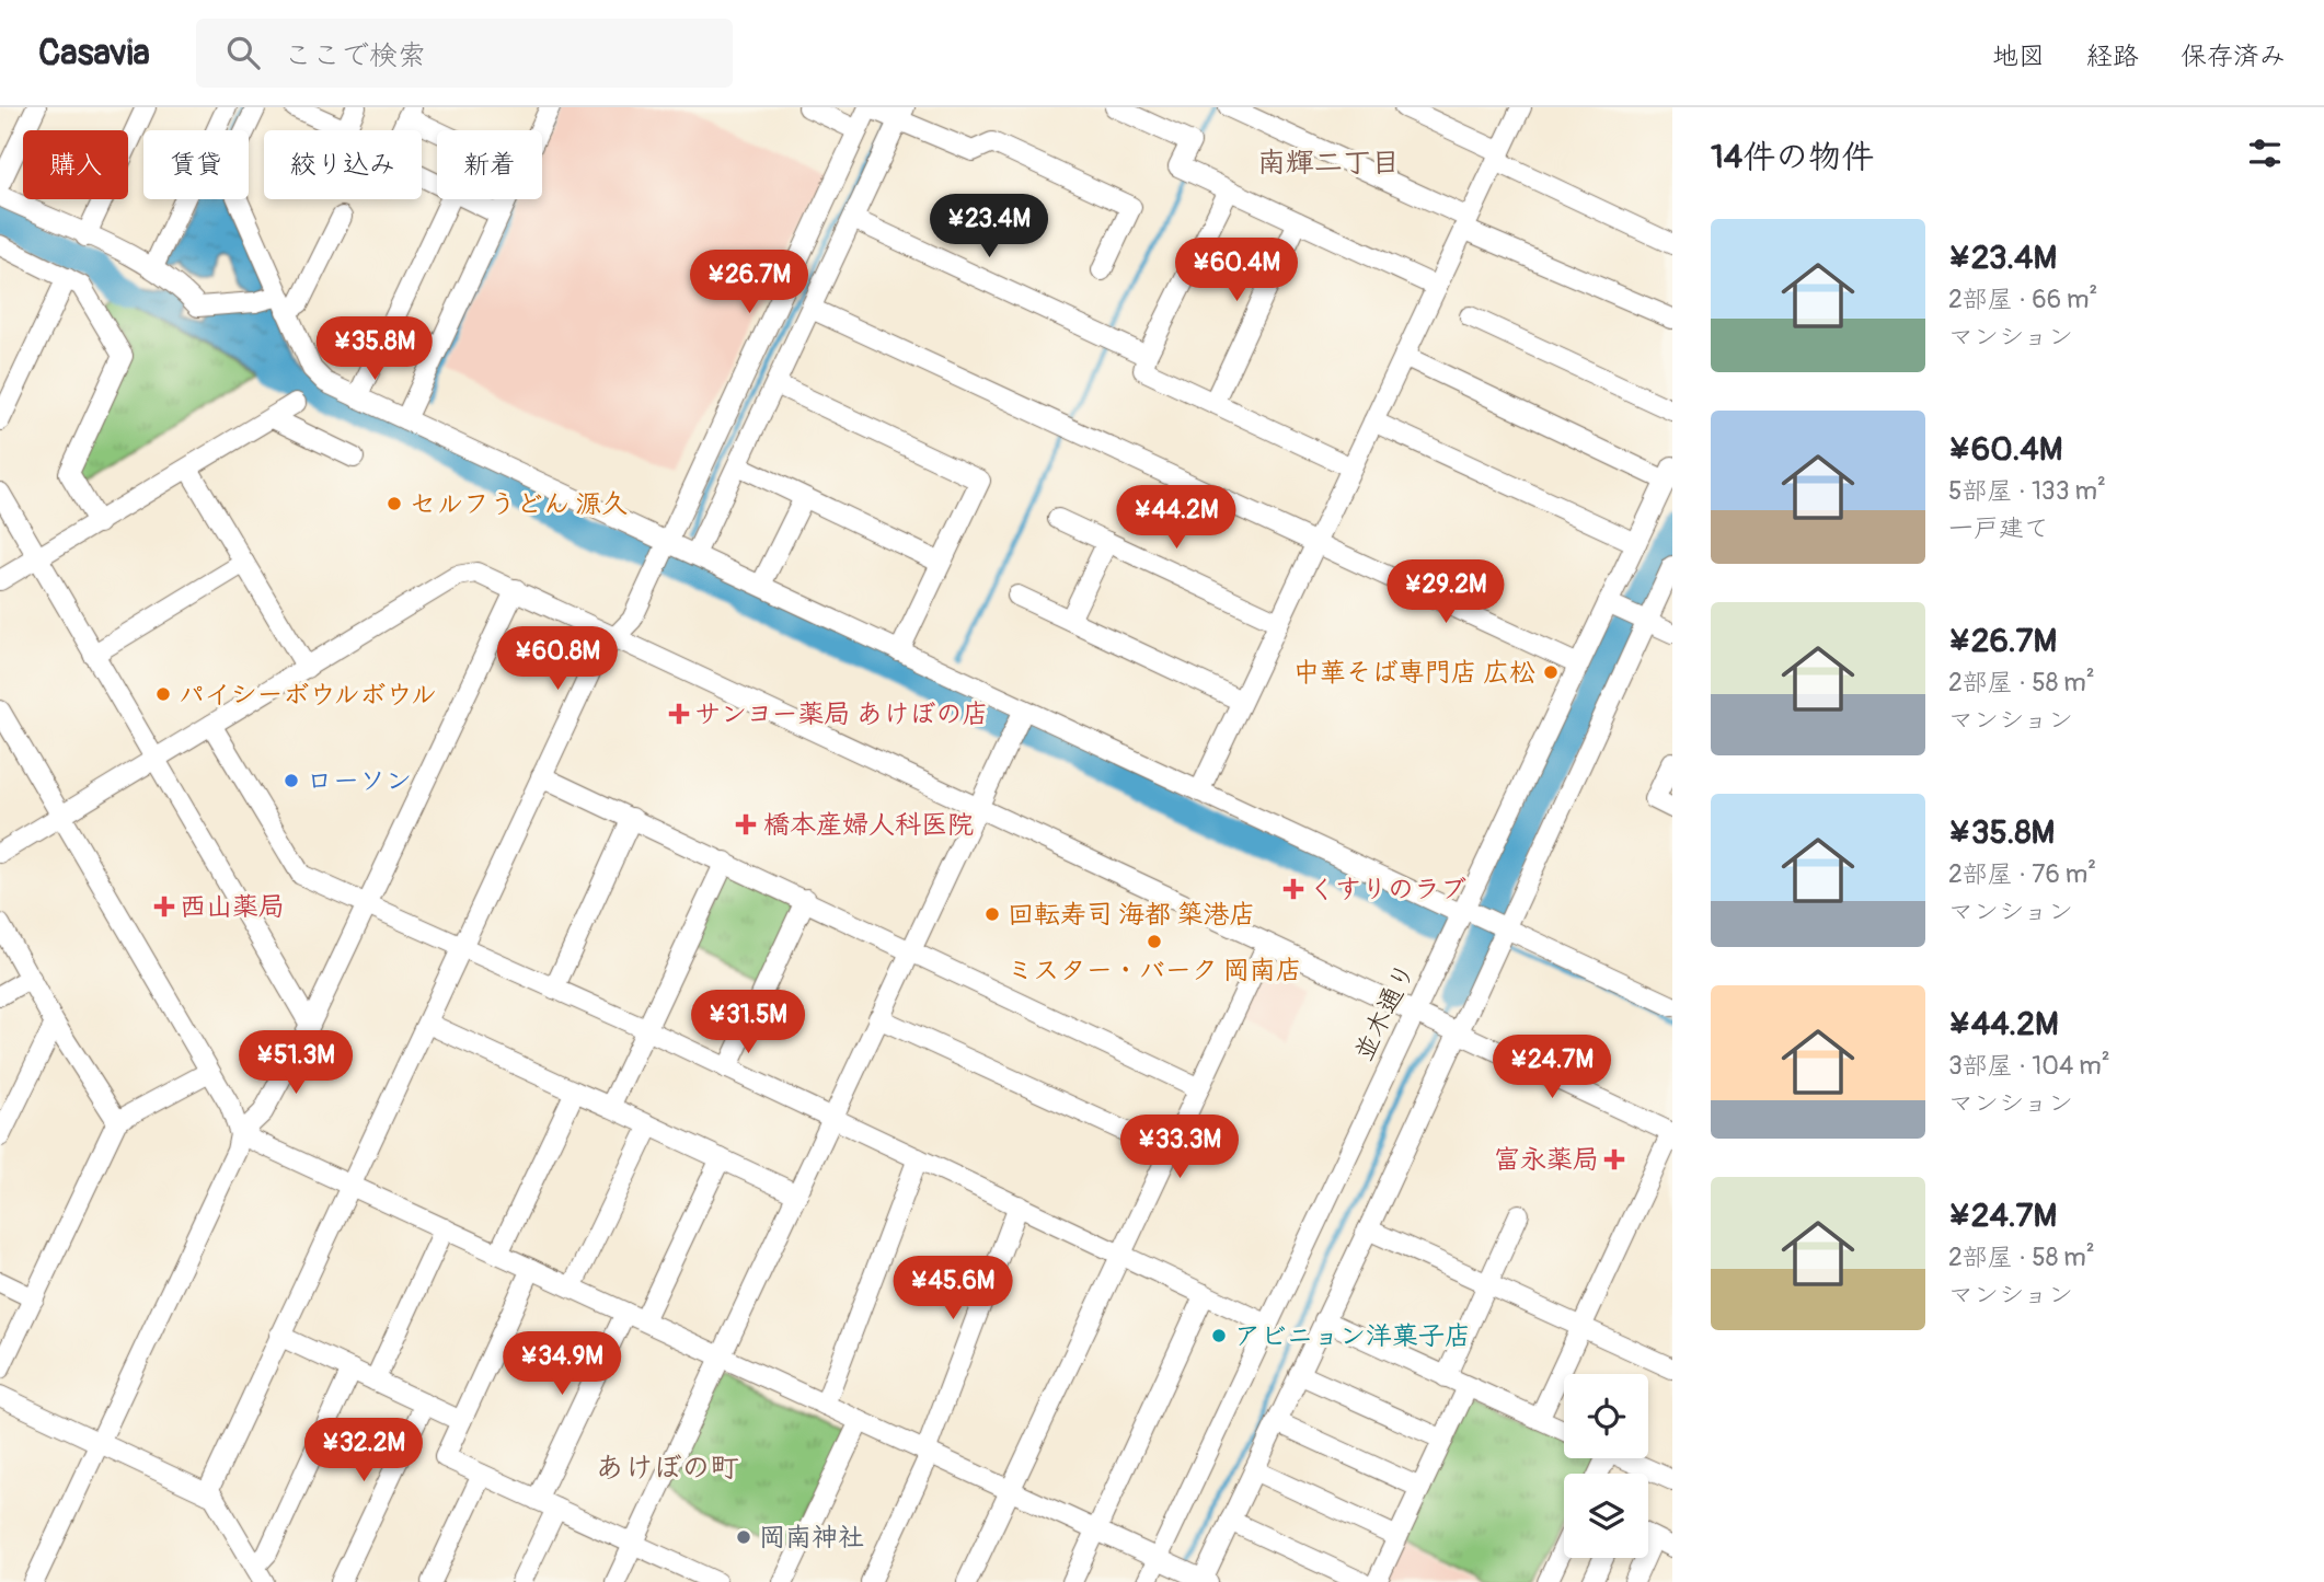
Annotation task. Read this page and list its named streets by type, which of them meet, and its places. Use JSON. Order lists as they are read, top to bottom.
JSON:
{
  "streets": {
    "street": ["並木通り"]
  },
  "districts": ["南輝二丁目", "あけぼの町"],
  "places": {
    "other": [
      "セルフうどん 源久",
      "中華そば専門店 広松",
      "パイシーボウルボウル",
      "ローソン",
      "回転寿司 海都 築港店",
      "ミスター・バーク 岡南店",
      "アビニョン洋菓子店",
      "岡南神社"
    ],
    "health": [
      "サンヨー薬局 あけぼの店",
      "橋本産婦人科医院",
      "くすりのラブ",
      "西山薬局",
      "富永薬局"
    ]
  },
  "page": {
    "header": "Casavia",
    "search": "ここで検索",
    "nav": ["地図", "経路", "保存済み"],
    "heading": "14件の物件",
    "chip": [
      "購入",
      "賃貸",
      "絞り込み",
      "新着"
    ],
    "price": [
      "¥23.4M",
      "¥60.4M",
      "¥26.7M",
      "¥35.8M",
      "¥44.2M",
      "¥29.2M",
      "¥60.8M",
      "¥31.5M",
      "¥51.3M",
      "¥24.7M",
      "¥33.3M",
      "¥45.6M",
      "¥34.9M",
      "¥32.2M"
    ],
    "list": [
      {
        "name": "¥23.4M",
        "note": "2部屋 · 66 m² · マンション"
      },
      {
        "name": "¥60.4M",
        "note": "5部屋 · 133 m² · 一戸建て"
      },
      {
        "name": "¥26.7M",
        "note": "2部屋 · 58 m² · マンション"
      },
      {
        "name": "¥35.8M",
        "note": "2部屋 · 76 m² · マンション"
      },
      {
        "name": "¥44.2M",
        "note": "3部屋 · 104 m² · マンション"
      },
      {
        "name": "¥24.7M",
        "note": "2部屋 · 58 m² · マンション"
      }
    ]
  }
}
